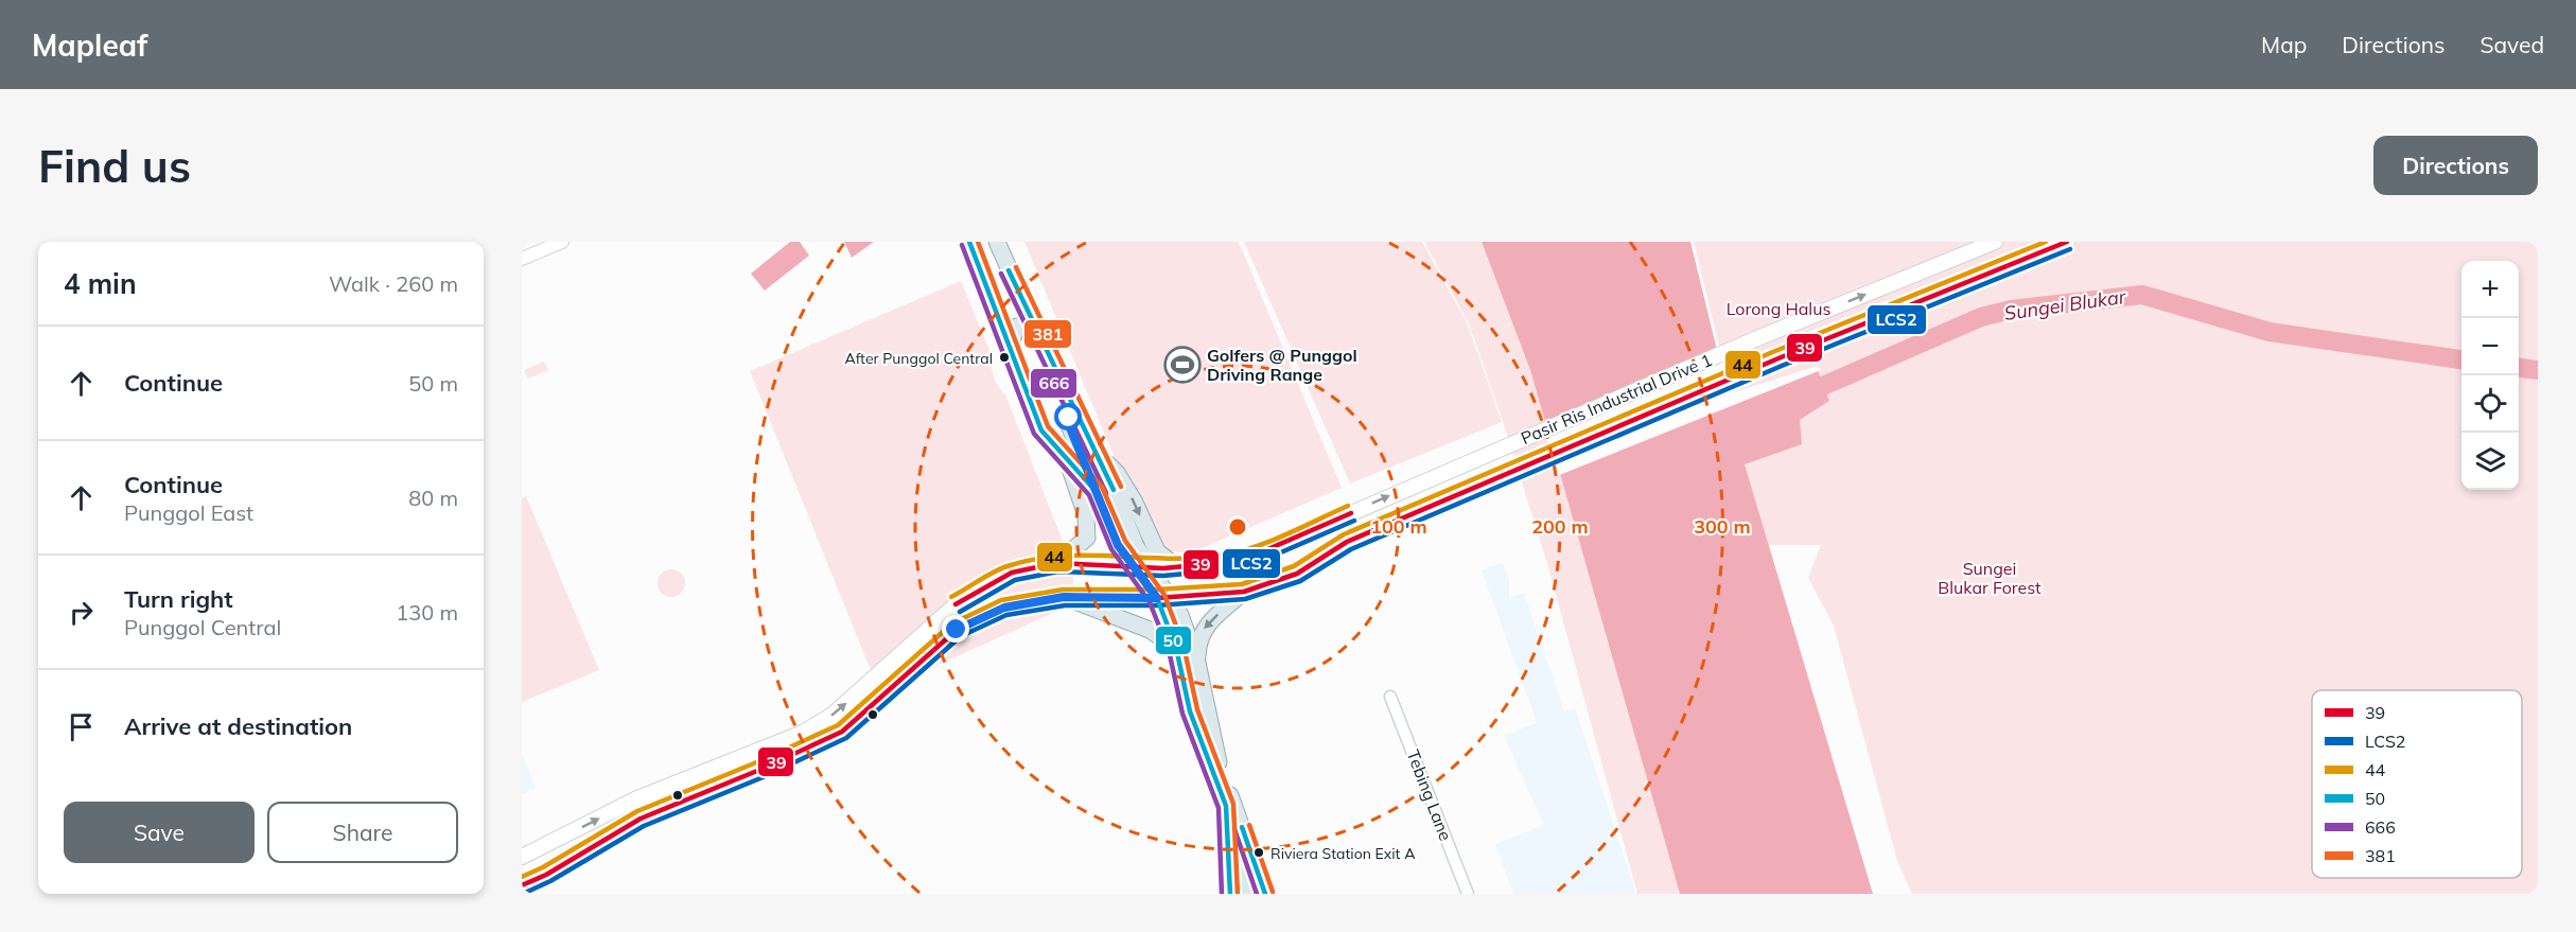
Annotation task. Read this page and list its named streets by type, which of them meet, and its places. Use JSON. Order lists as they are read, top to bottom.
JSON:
{
  "streets": {
    "main road": ["Pasir Ris Industrial Drive 1"],
    "street": ["Tebing Lane"]
  },
  "water": ["Sungei Blukar"],
  "parks": ["Lorong Halus", "Sungei Blukar Forest"],
  "places": {
    "other": ["After Punggol Central", "Riviera Station Exit A"],
    "sports": ["Golfers @ Punggol Driving Range"]
  },
  "lines": [
    "transit line 39",
    "transit line 44",
    "transit line 50",
    "transit line 381",
    "transit line 666",
    "transit line LCS2"
  ],
  "legend": [
    "39",
    "LCS2",
    "44",
    "50",
    "666",
    "381"
  ],
  "page": {
    "header": "Mapleaf",
    "nav": ["Map", "Directions", "Saved"],
    "buttons": [
      "Directions",
      ["Save", "Share"]
    ],
    "title": "Find us",
    "heading": ["4 min", "Walk · 260 m"],
    "map_buttons": ["+", "−"],
    "list": [
      ["Continue", "50 m"],
      ["Continue", "Punggol East", "80 m"],
      ["Turn right", "Punggol Central", "130 m"],
      "Arrive at destination"
    ]
  },
  "rings": ["100 m", "200 m", "300 m"]
}
